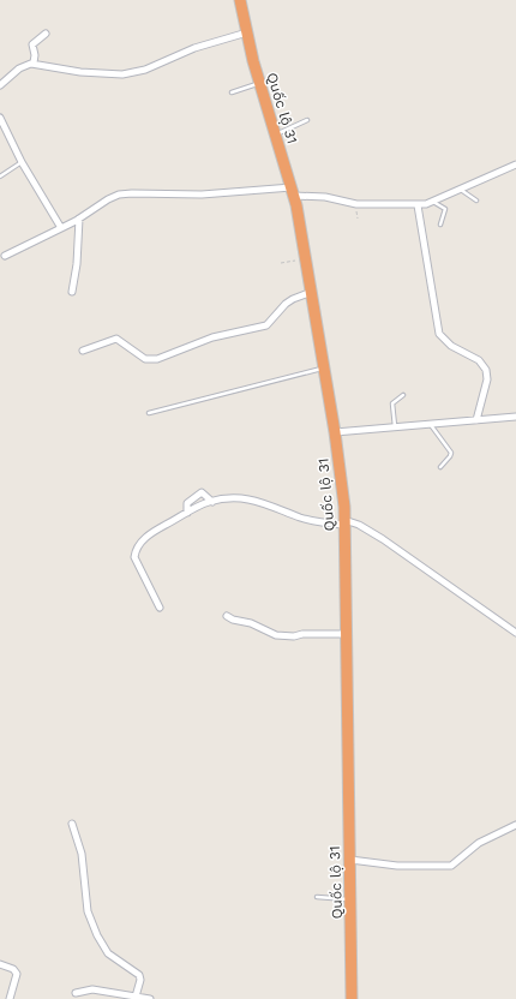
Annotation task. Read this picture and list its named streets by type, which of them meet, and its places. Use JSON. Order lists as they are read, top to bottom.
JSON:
{
  "streets": {
    "highway": ["Quốc lộ 31"]
  }
}
